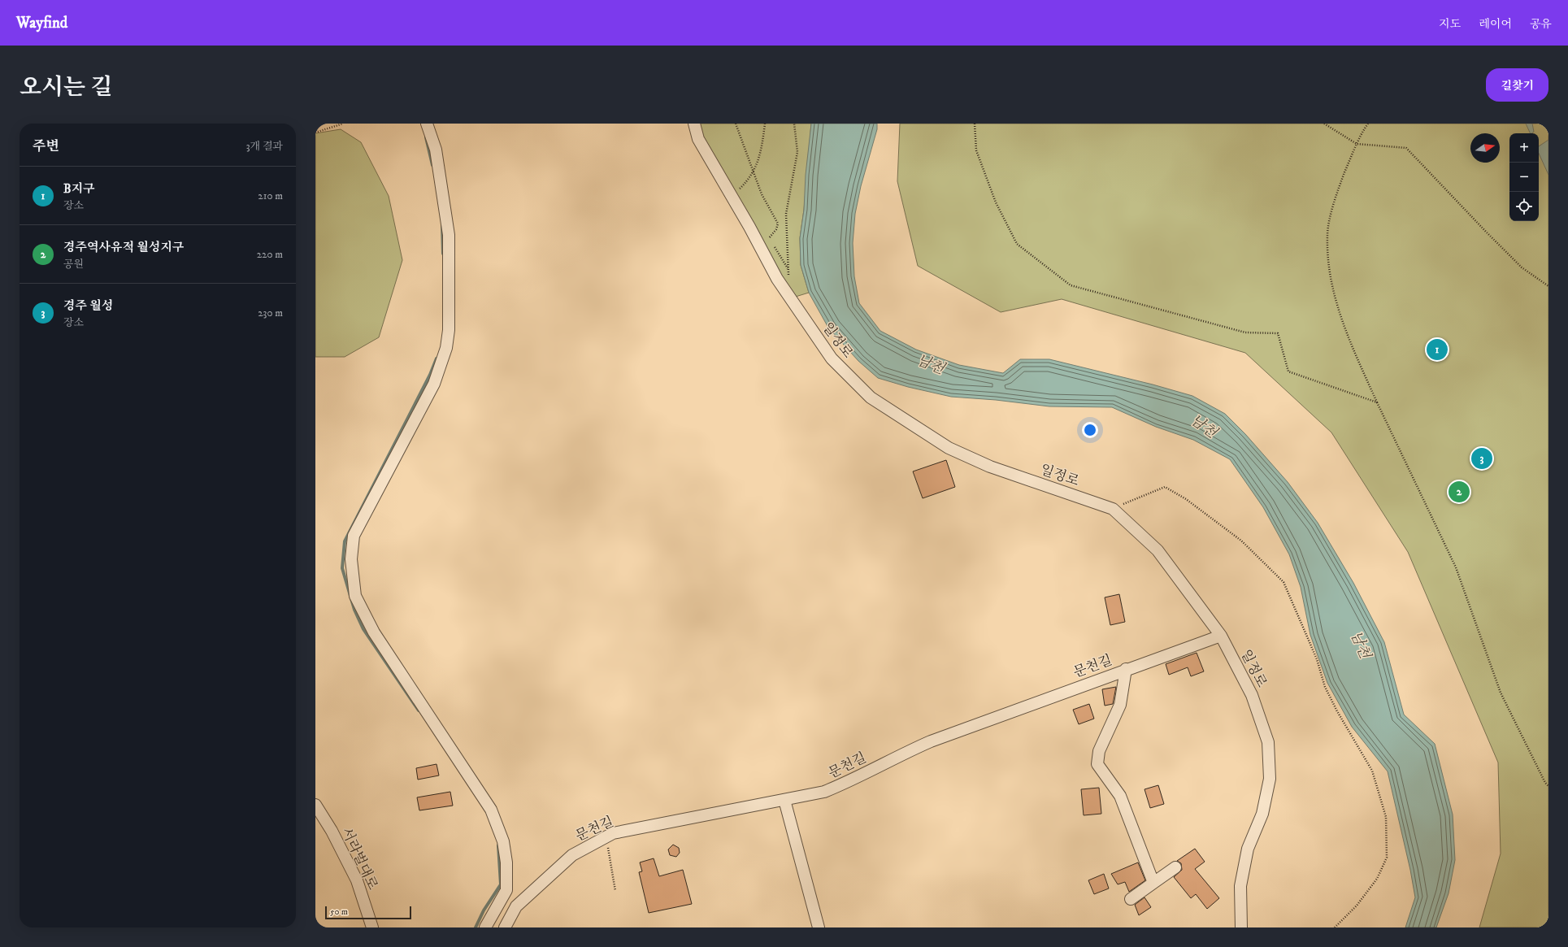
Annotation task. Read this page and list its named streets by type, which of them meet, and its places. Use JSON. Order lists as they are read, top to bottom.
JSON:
{
  "streets": {
    "street": ["일정로", "문천길", "서라벌대로"]
  },
  "crossings": [
    ["일정로", "문천길"]
  ],
  "water": ["남천"],
  "scale_bar": "50 m",
  "north": "right",
  "page": {
    "header": "Wayfind",
    "nav": ["지도", "레이어", "공유"],
    "title": "오시는 길",
    "buttons": "길찾기",
    "heading": ["주변", "3개 결과"],
    "map_buttons": ["+", "−"],
    "list": [
      {
        "mark": "1",
        "name": "B지구",
        "note": "장소",
        "value": "210 m"
      },
      {
        "mark": "2",
        "name": "경주역사유적 월성지구",
        "note": "공원",
        "value": "220 m"
      },
      {
        "mark": "3",
        "name": "경주 월성",
        "note": "장소",
        "value": "230 m"
      }
    ],
    "pins": ["1", "3", "2"],
    "scale": "50 m"
  }
}
